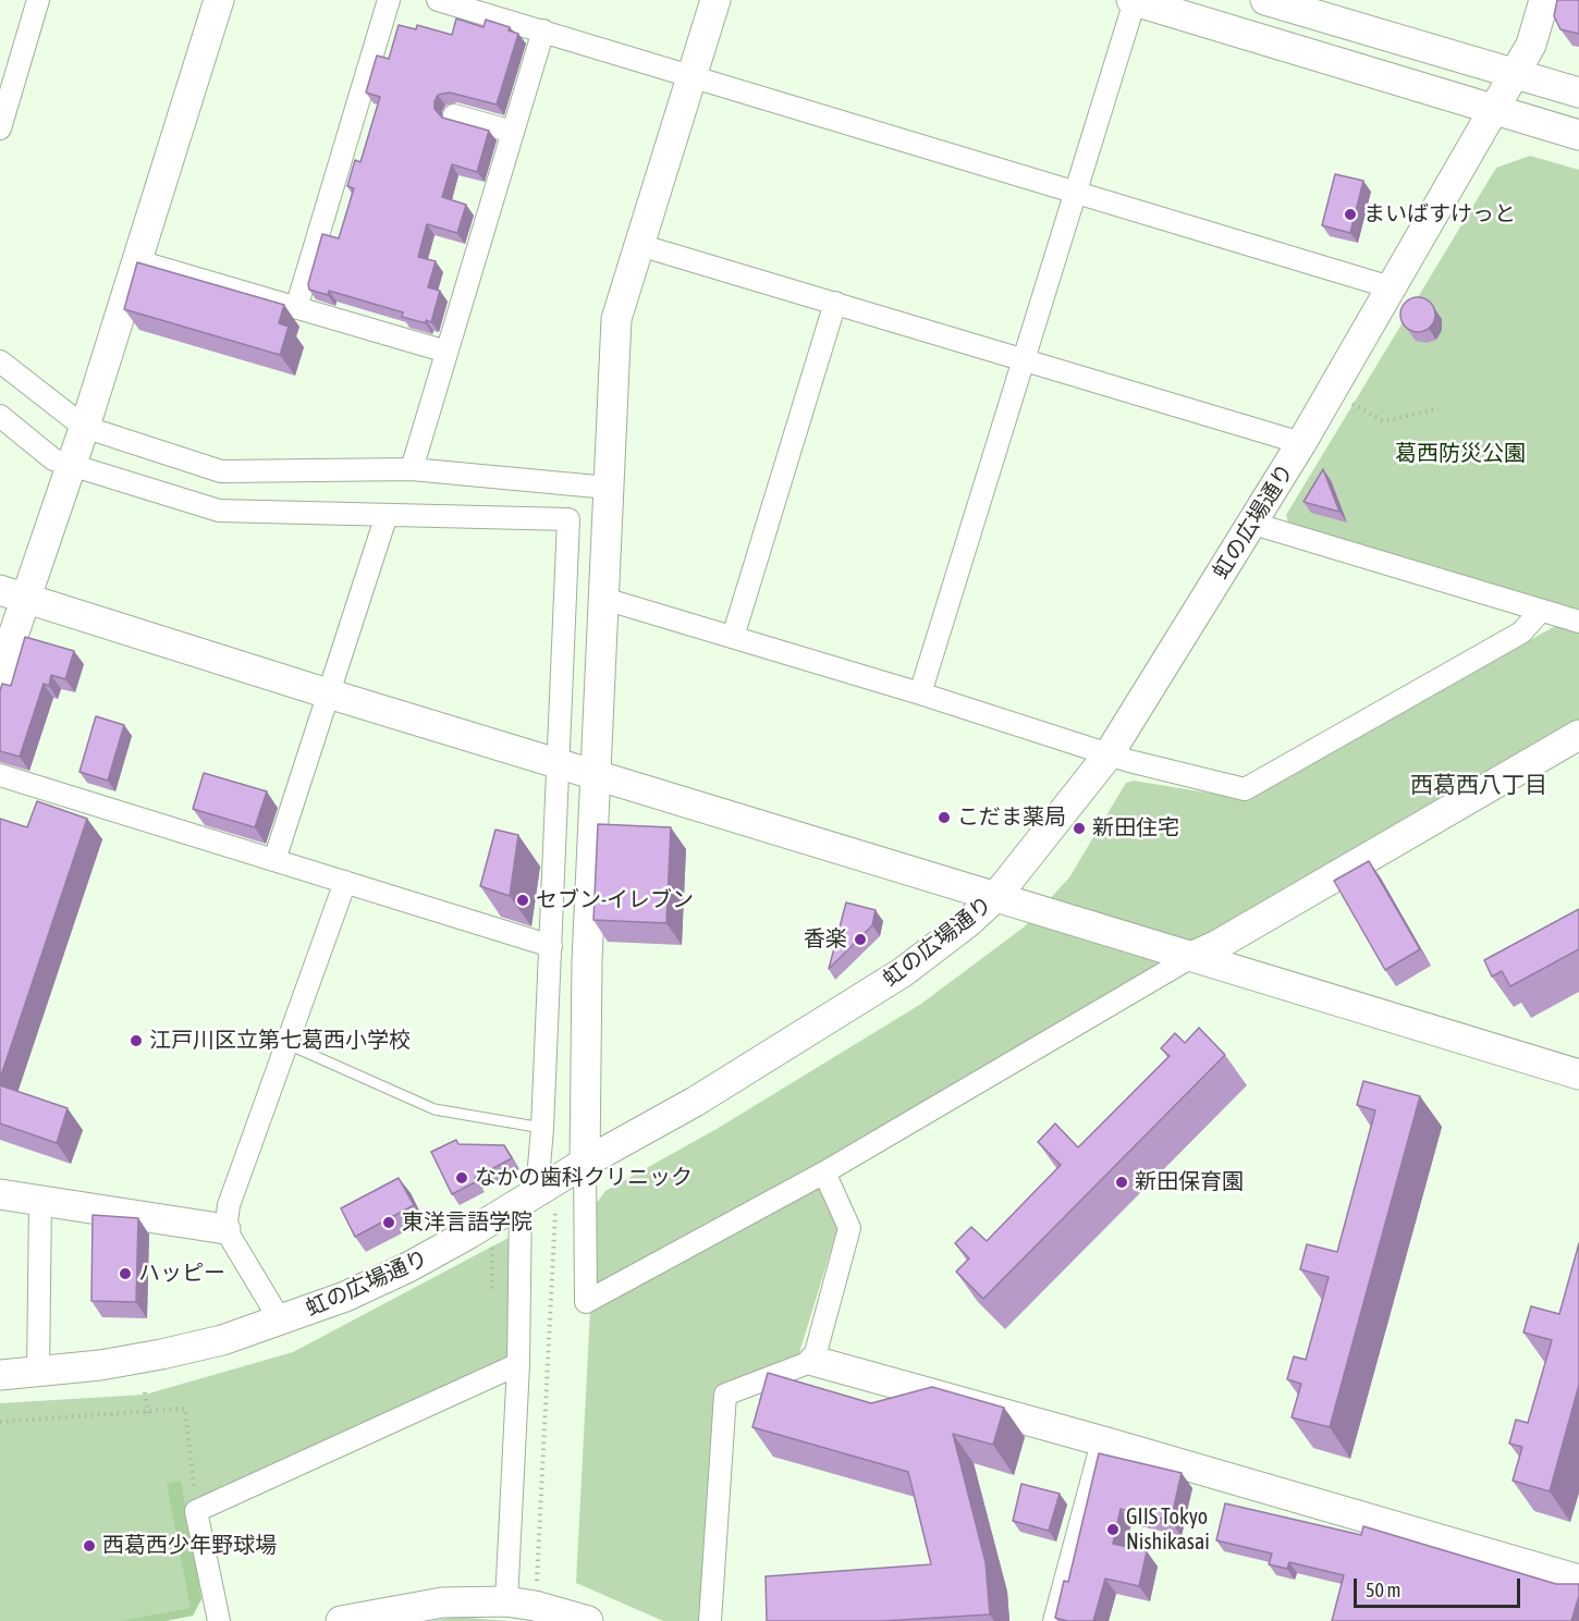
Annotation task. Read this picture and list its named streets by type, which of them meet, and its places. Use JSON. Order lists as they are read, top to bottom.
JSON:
{
  "streets": {
    "street": ["虹の広場通り"]
  },
  "districts": ["西葛西八丁目"],
  "parks": ["葛西防災公園"],
  "places": [
    "まいばすけっと",
    "こだま薬局",
    "新田住宅",
    "セブン-イレブン",
    "香楽",
    "江戸川区立第七葛西小学校",
    "なかの歯科クリニック",
    "新田保育園",
    "東洋言語学院",
    "ハッピー",
    "GIIS Tokyo Nishikasai",
    "西葛西少年野球場"
  ],
  "scale_bar": "50 m"
}
